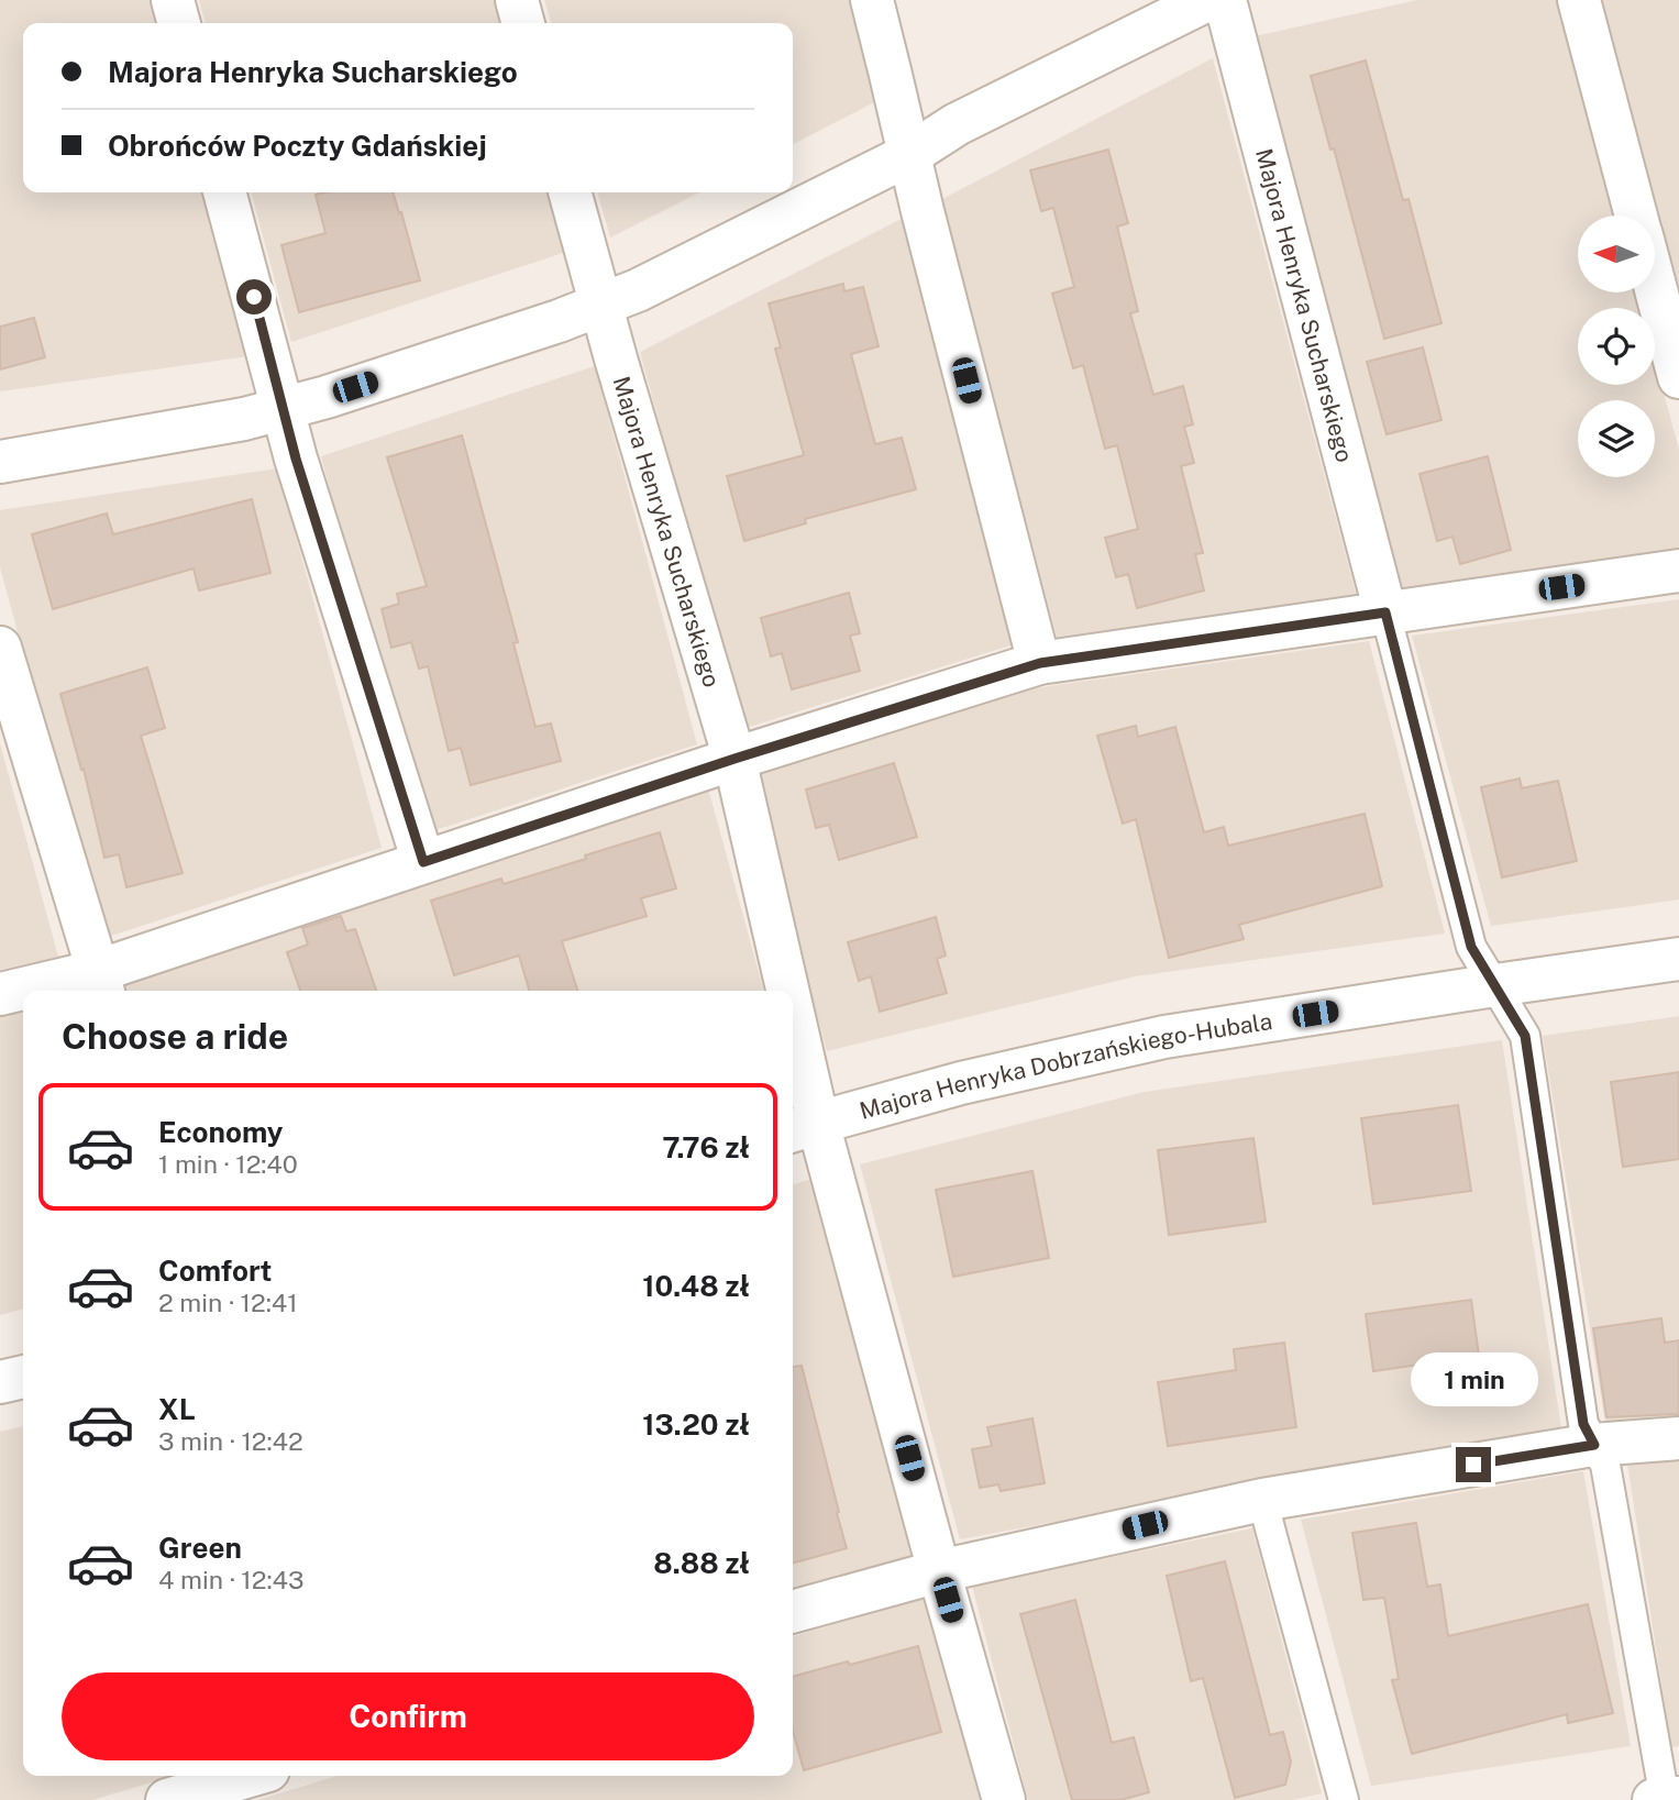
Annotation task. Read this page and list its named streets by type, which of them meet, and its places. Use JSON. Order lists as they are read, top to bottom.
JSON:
{
  "streets": {
    "street": ["Majora Henryka Sucharskiego", "Majora Henryka Dobrzańskiego-Hubala"]
  },
  "north": "left",
  "page": {
    "banner": ["Majora Henryka Sucharskiego", "Obrońców Poczty Gdańskiej"],
    "heading": "Choose a ride",
    "list": [
      {
        "name": "Economy",
        "note": "1 min · 12:40",
        "value": "7.76 zł"
      },
      {
        "name": "Comfort",
        "note": "2 min · 12:41",
        "value": "10.48 zł"
      },
      {
        "name": "XL",
        "note": "3 min · 12:42",
        "value": "13.20 zł"
      },
      {
        "name": "Green",
        "note": "4 min · 12:43",
        "value": "8.88 zł"
      }
    ],
    "bubble": "1 min",
    "buttons": "Confirm"
  }
}
